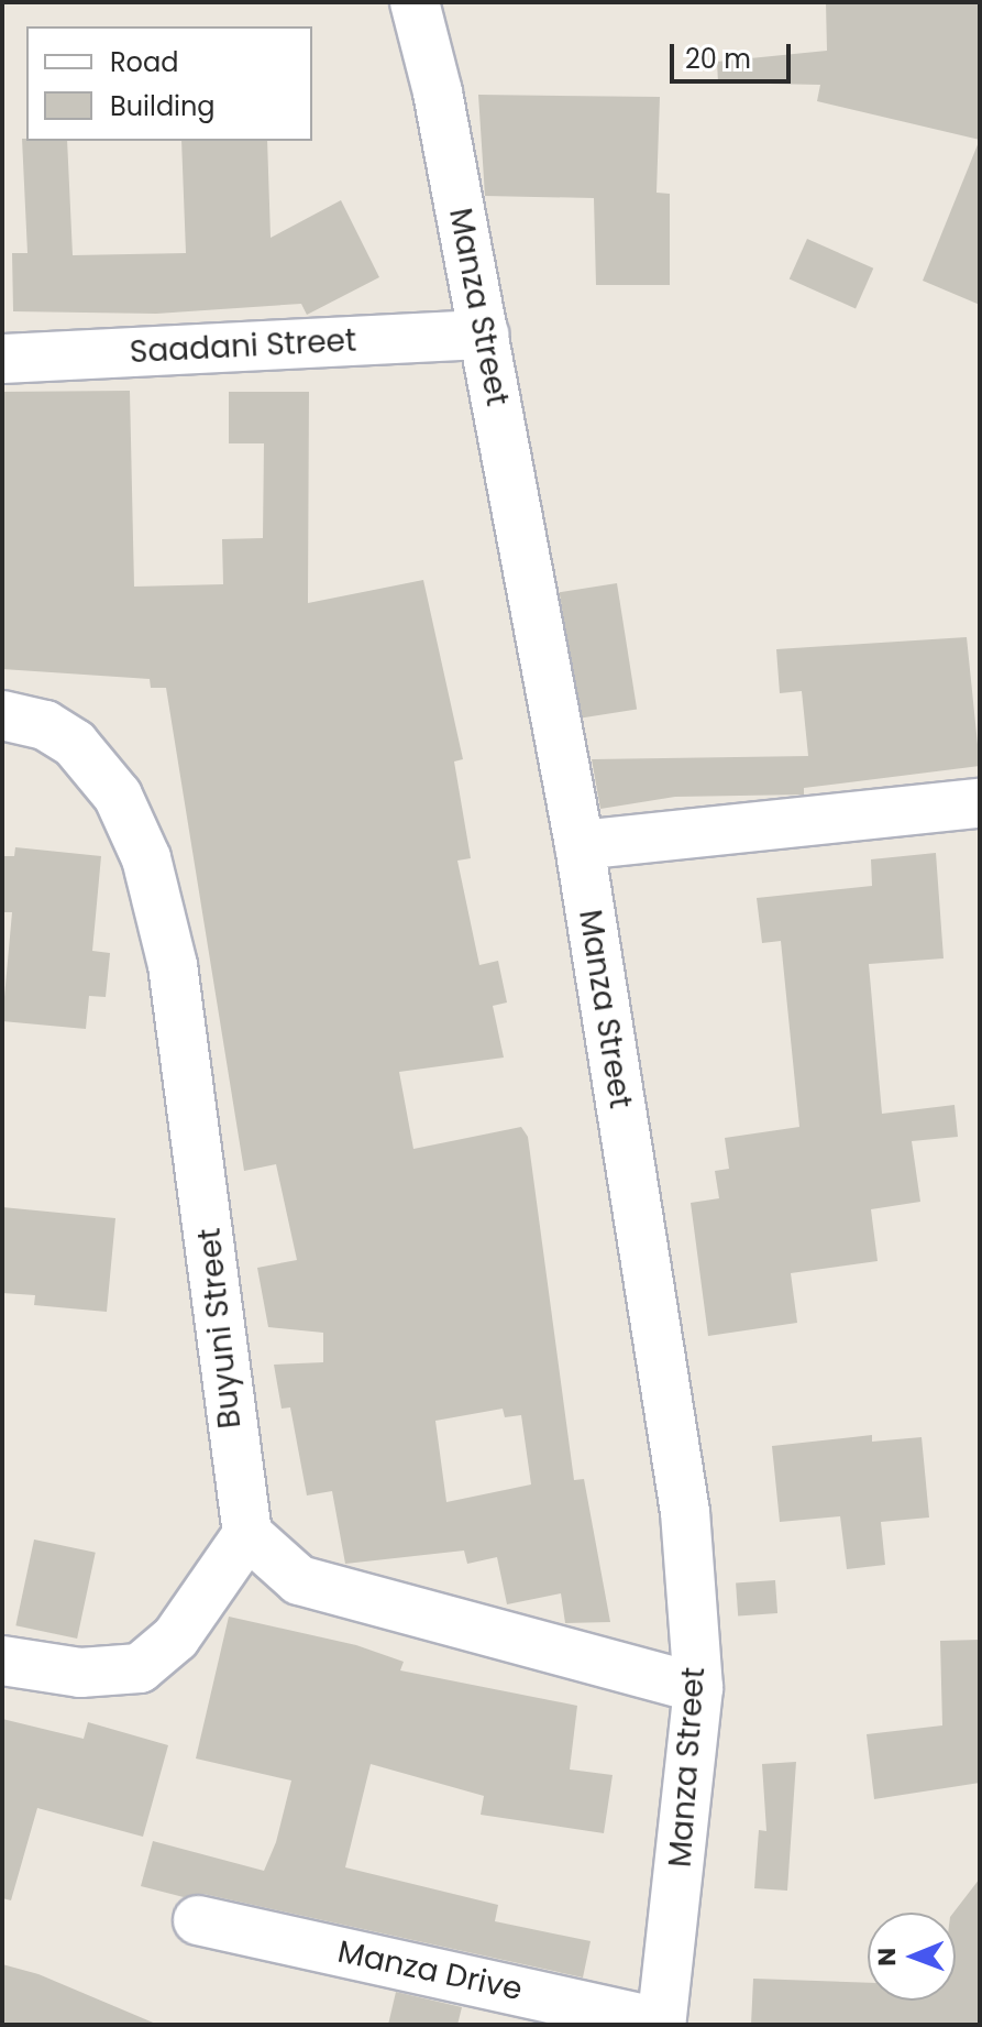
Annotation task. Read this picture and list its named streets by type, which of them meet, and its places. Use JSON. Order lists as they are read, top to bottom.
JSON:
{
  "streets": {
    "street": [
      "Manza Street",
      "Saadani Street",
      "Buyuni Street",
      "Manza Drive"
    ]
  },
  "crossings": [
    ["Manza Street", "Saadani Street"],
    ["Manza Street", "Manza Drive"]
  ],
  "legend": ["Road", "Building"],
  "scale_bar": "20 m",
  "north": "left"
}
